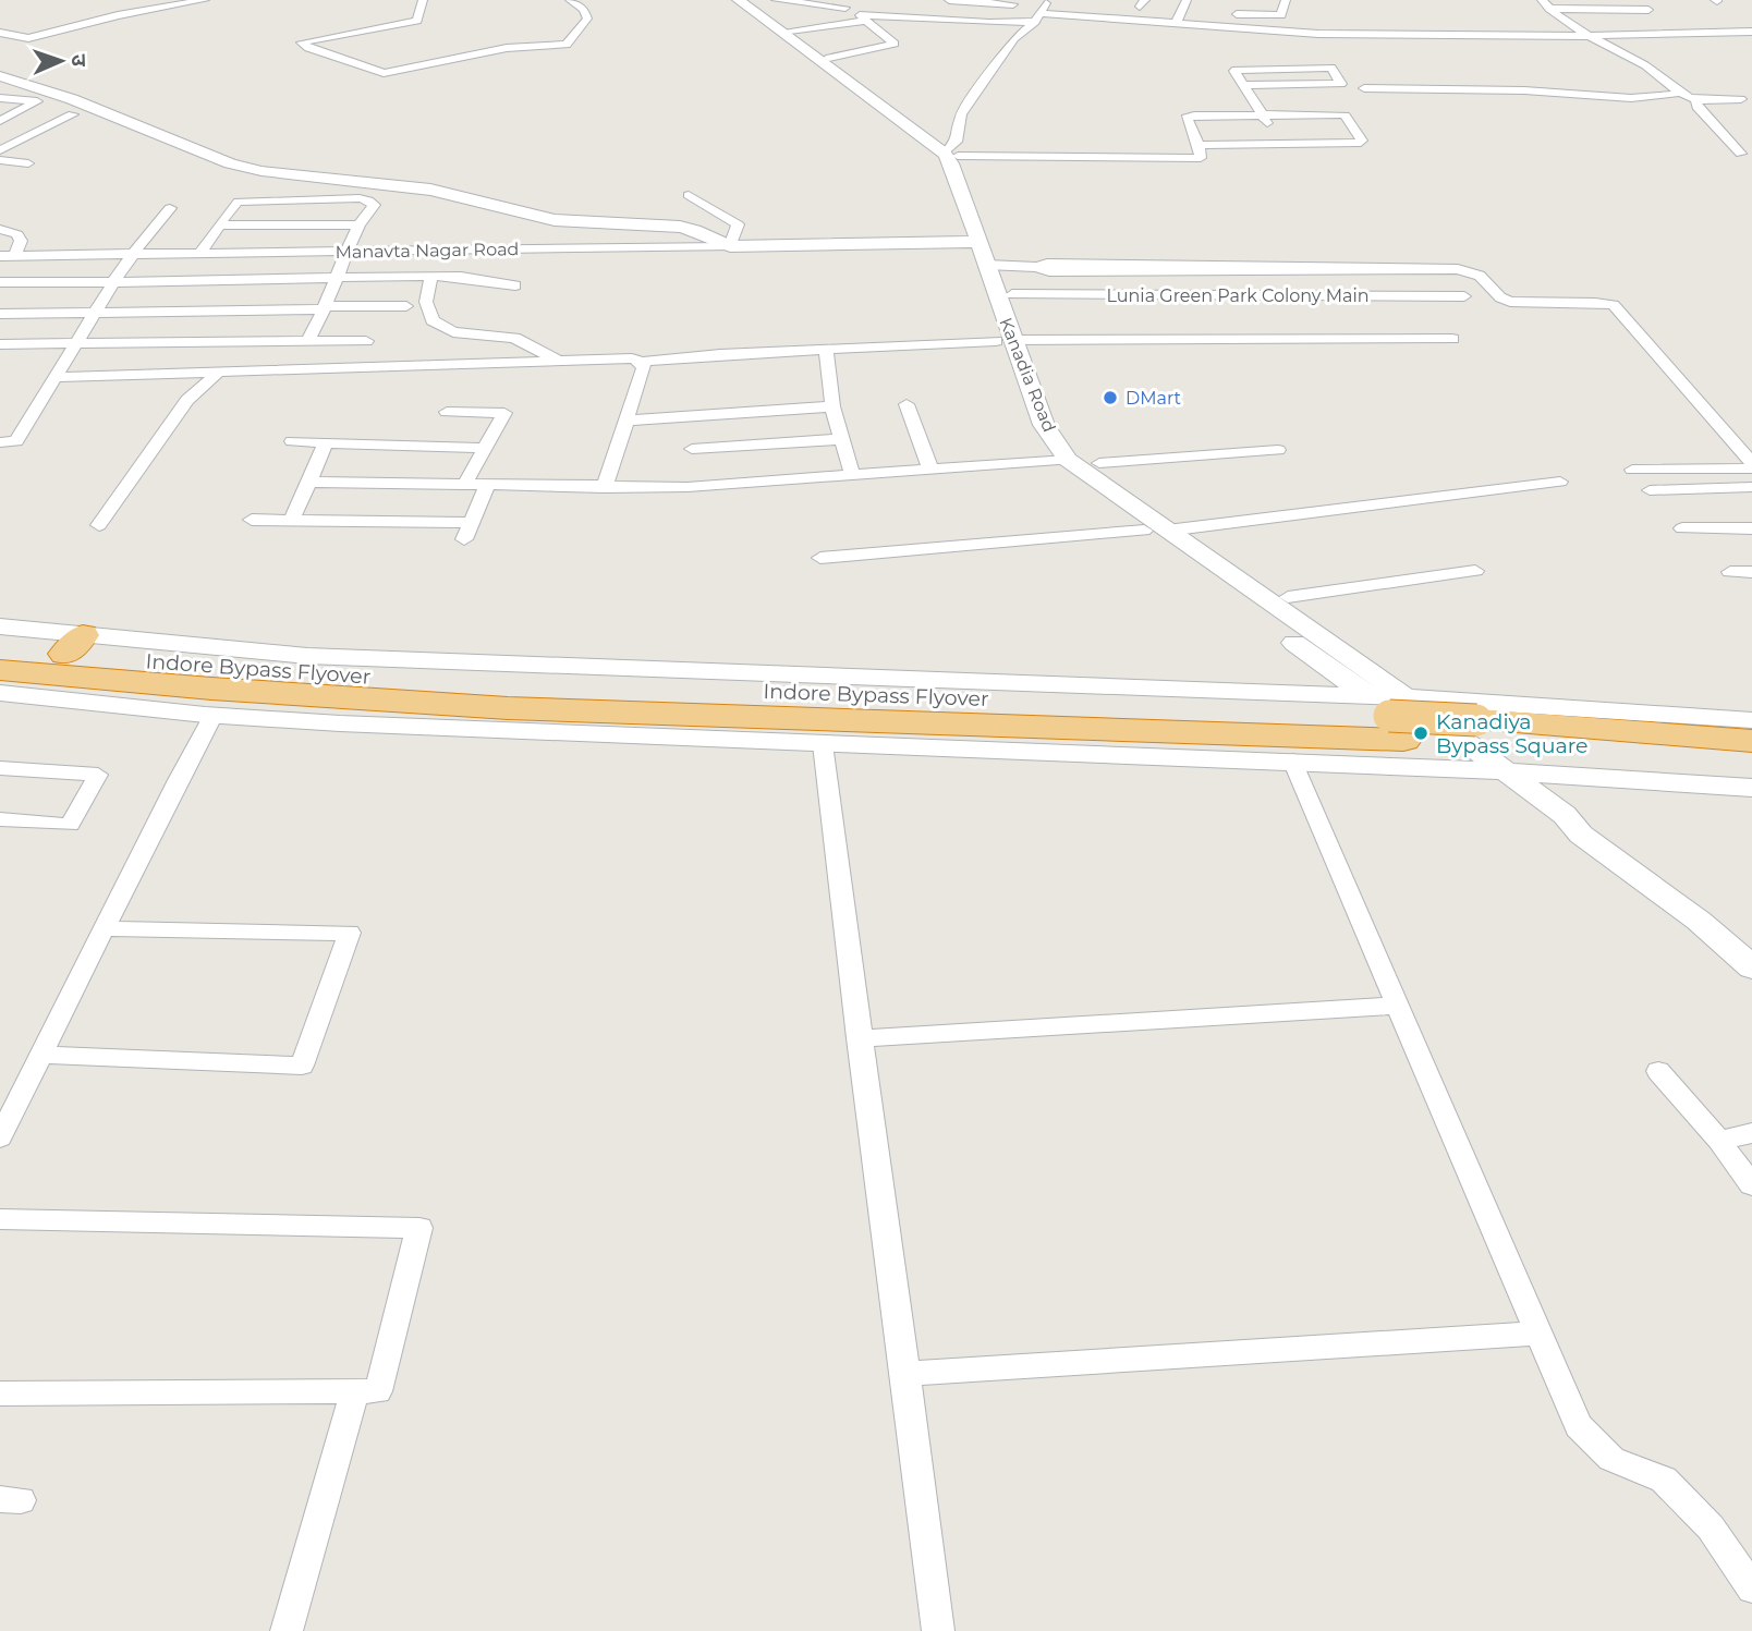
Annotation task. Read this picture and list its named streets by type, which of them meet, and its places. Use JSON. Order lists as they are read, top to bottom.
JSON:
{
  "streets": {
    "highway": ["Indore Bypass Flyover"],
    "street": ["Manavta Nagar Road", "Lunia Green Park Colony Main", "Kanadia Road"]
  },
  "crossings": [
    ["Manavta Nagar Road", "Kanadia Road"]
  ],
  "places": ["DMart", "Kanadiya Bypass Square"],
  "north": "right"
}
